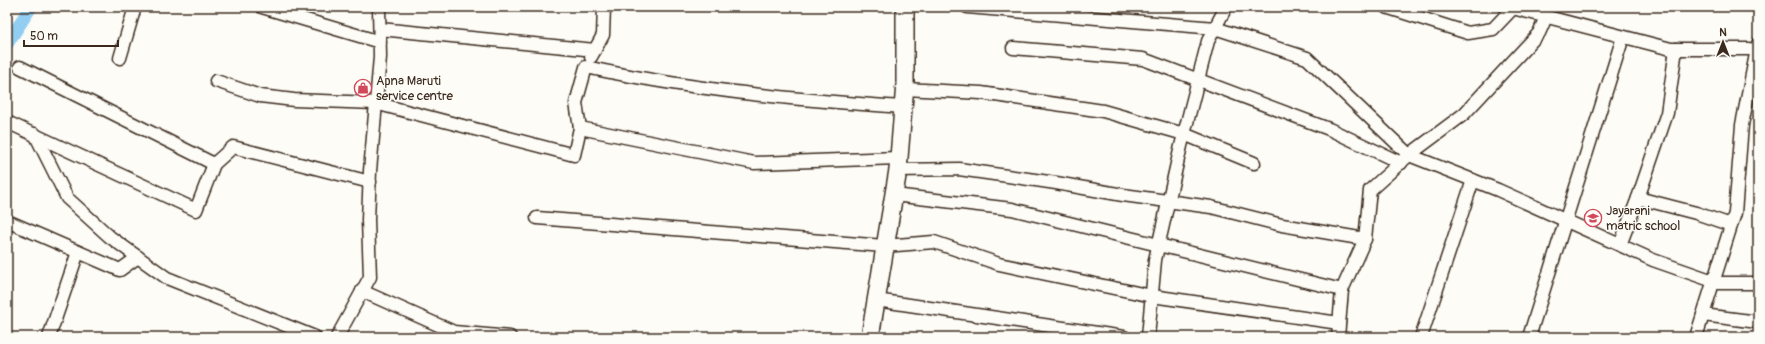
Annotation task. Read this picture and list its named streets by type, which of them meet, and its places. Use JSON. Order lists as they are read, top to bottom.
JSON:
{
  "places": {
    "shop": ["Apna Maruti service centre"],
    "school or university": ["Jayarani matric school"]
  },
  "scale_bar": "50 m",
  "north": "top"
}
